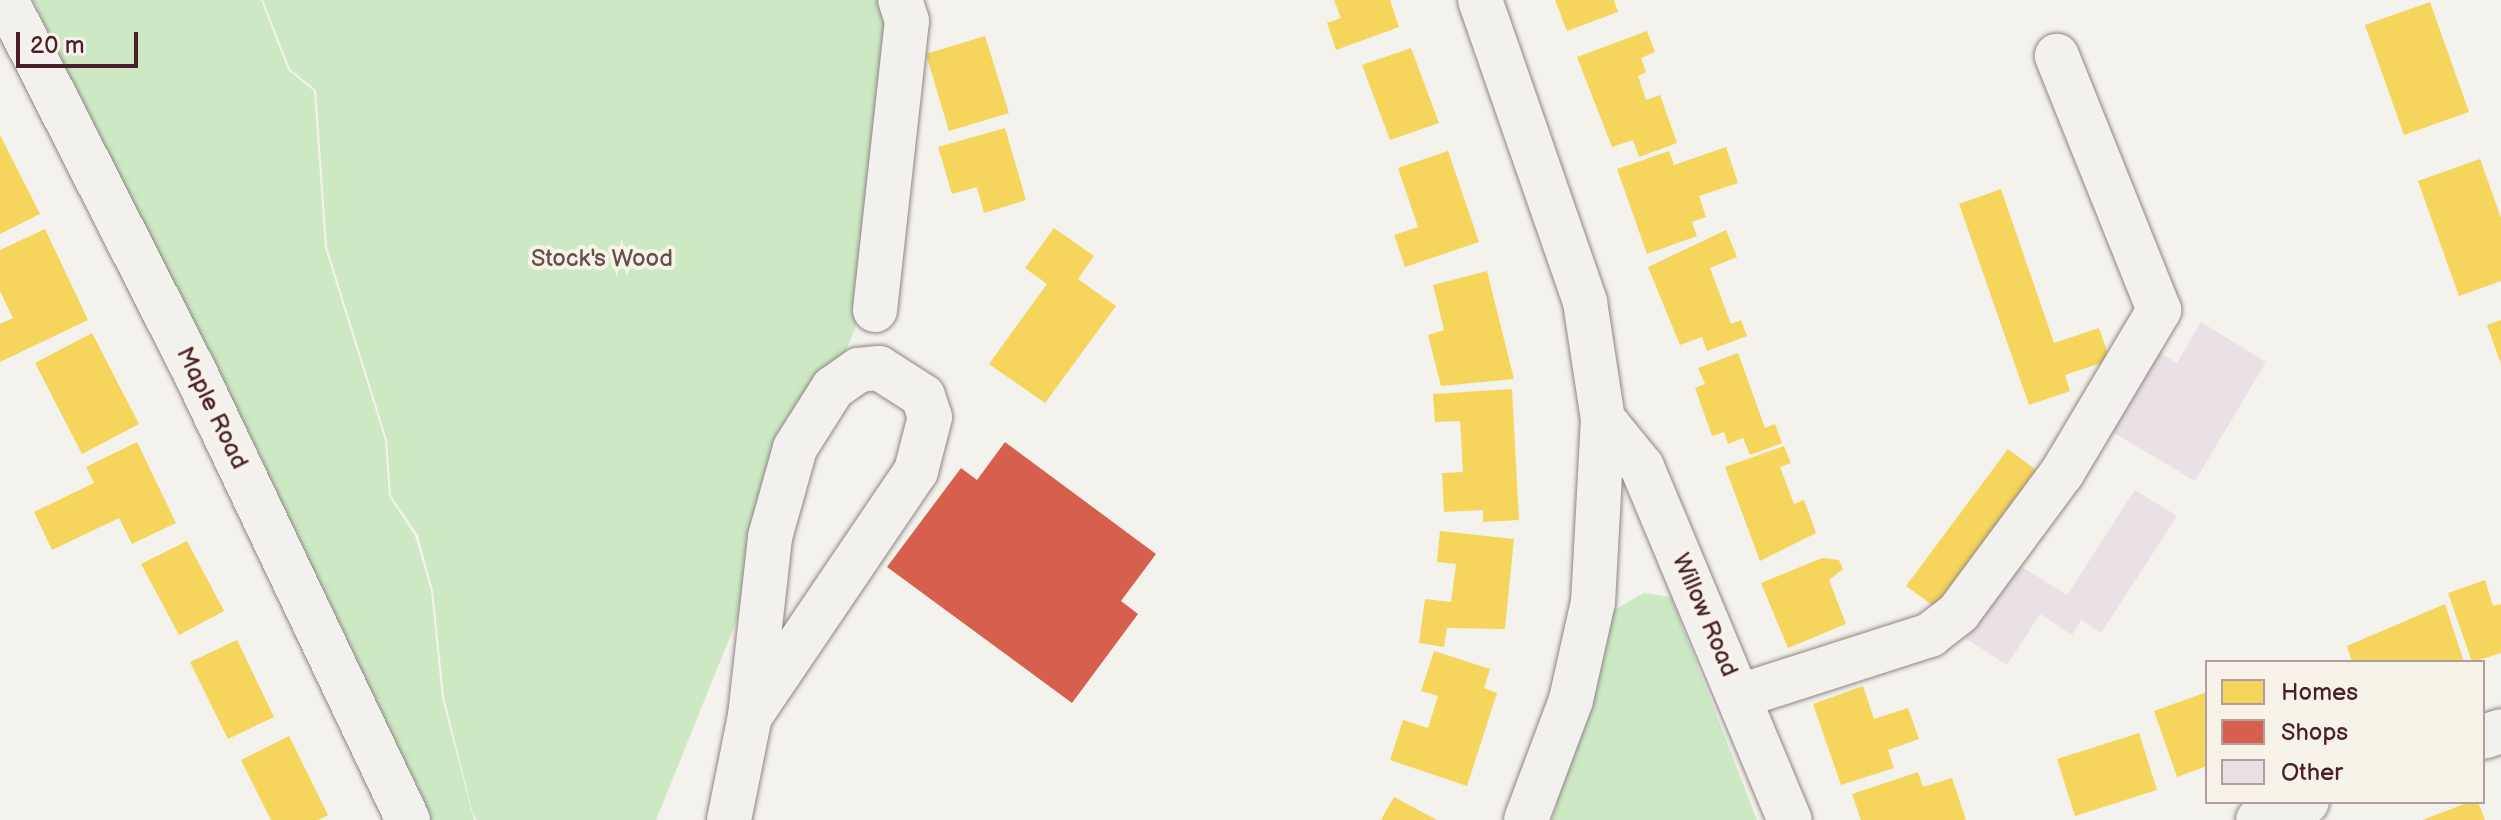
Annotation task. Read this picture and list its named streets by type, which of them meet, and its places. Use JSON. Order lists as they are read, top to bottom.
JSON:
{
  "streets": {
    "street": ["Maple Road", "Willow Road"]
  },
  "parks": ["Stock's Wood"],
  "legend": ["Homes", "Shops", "Other"],
  "scale_bar": "20 m"
}
